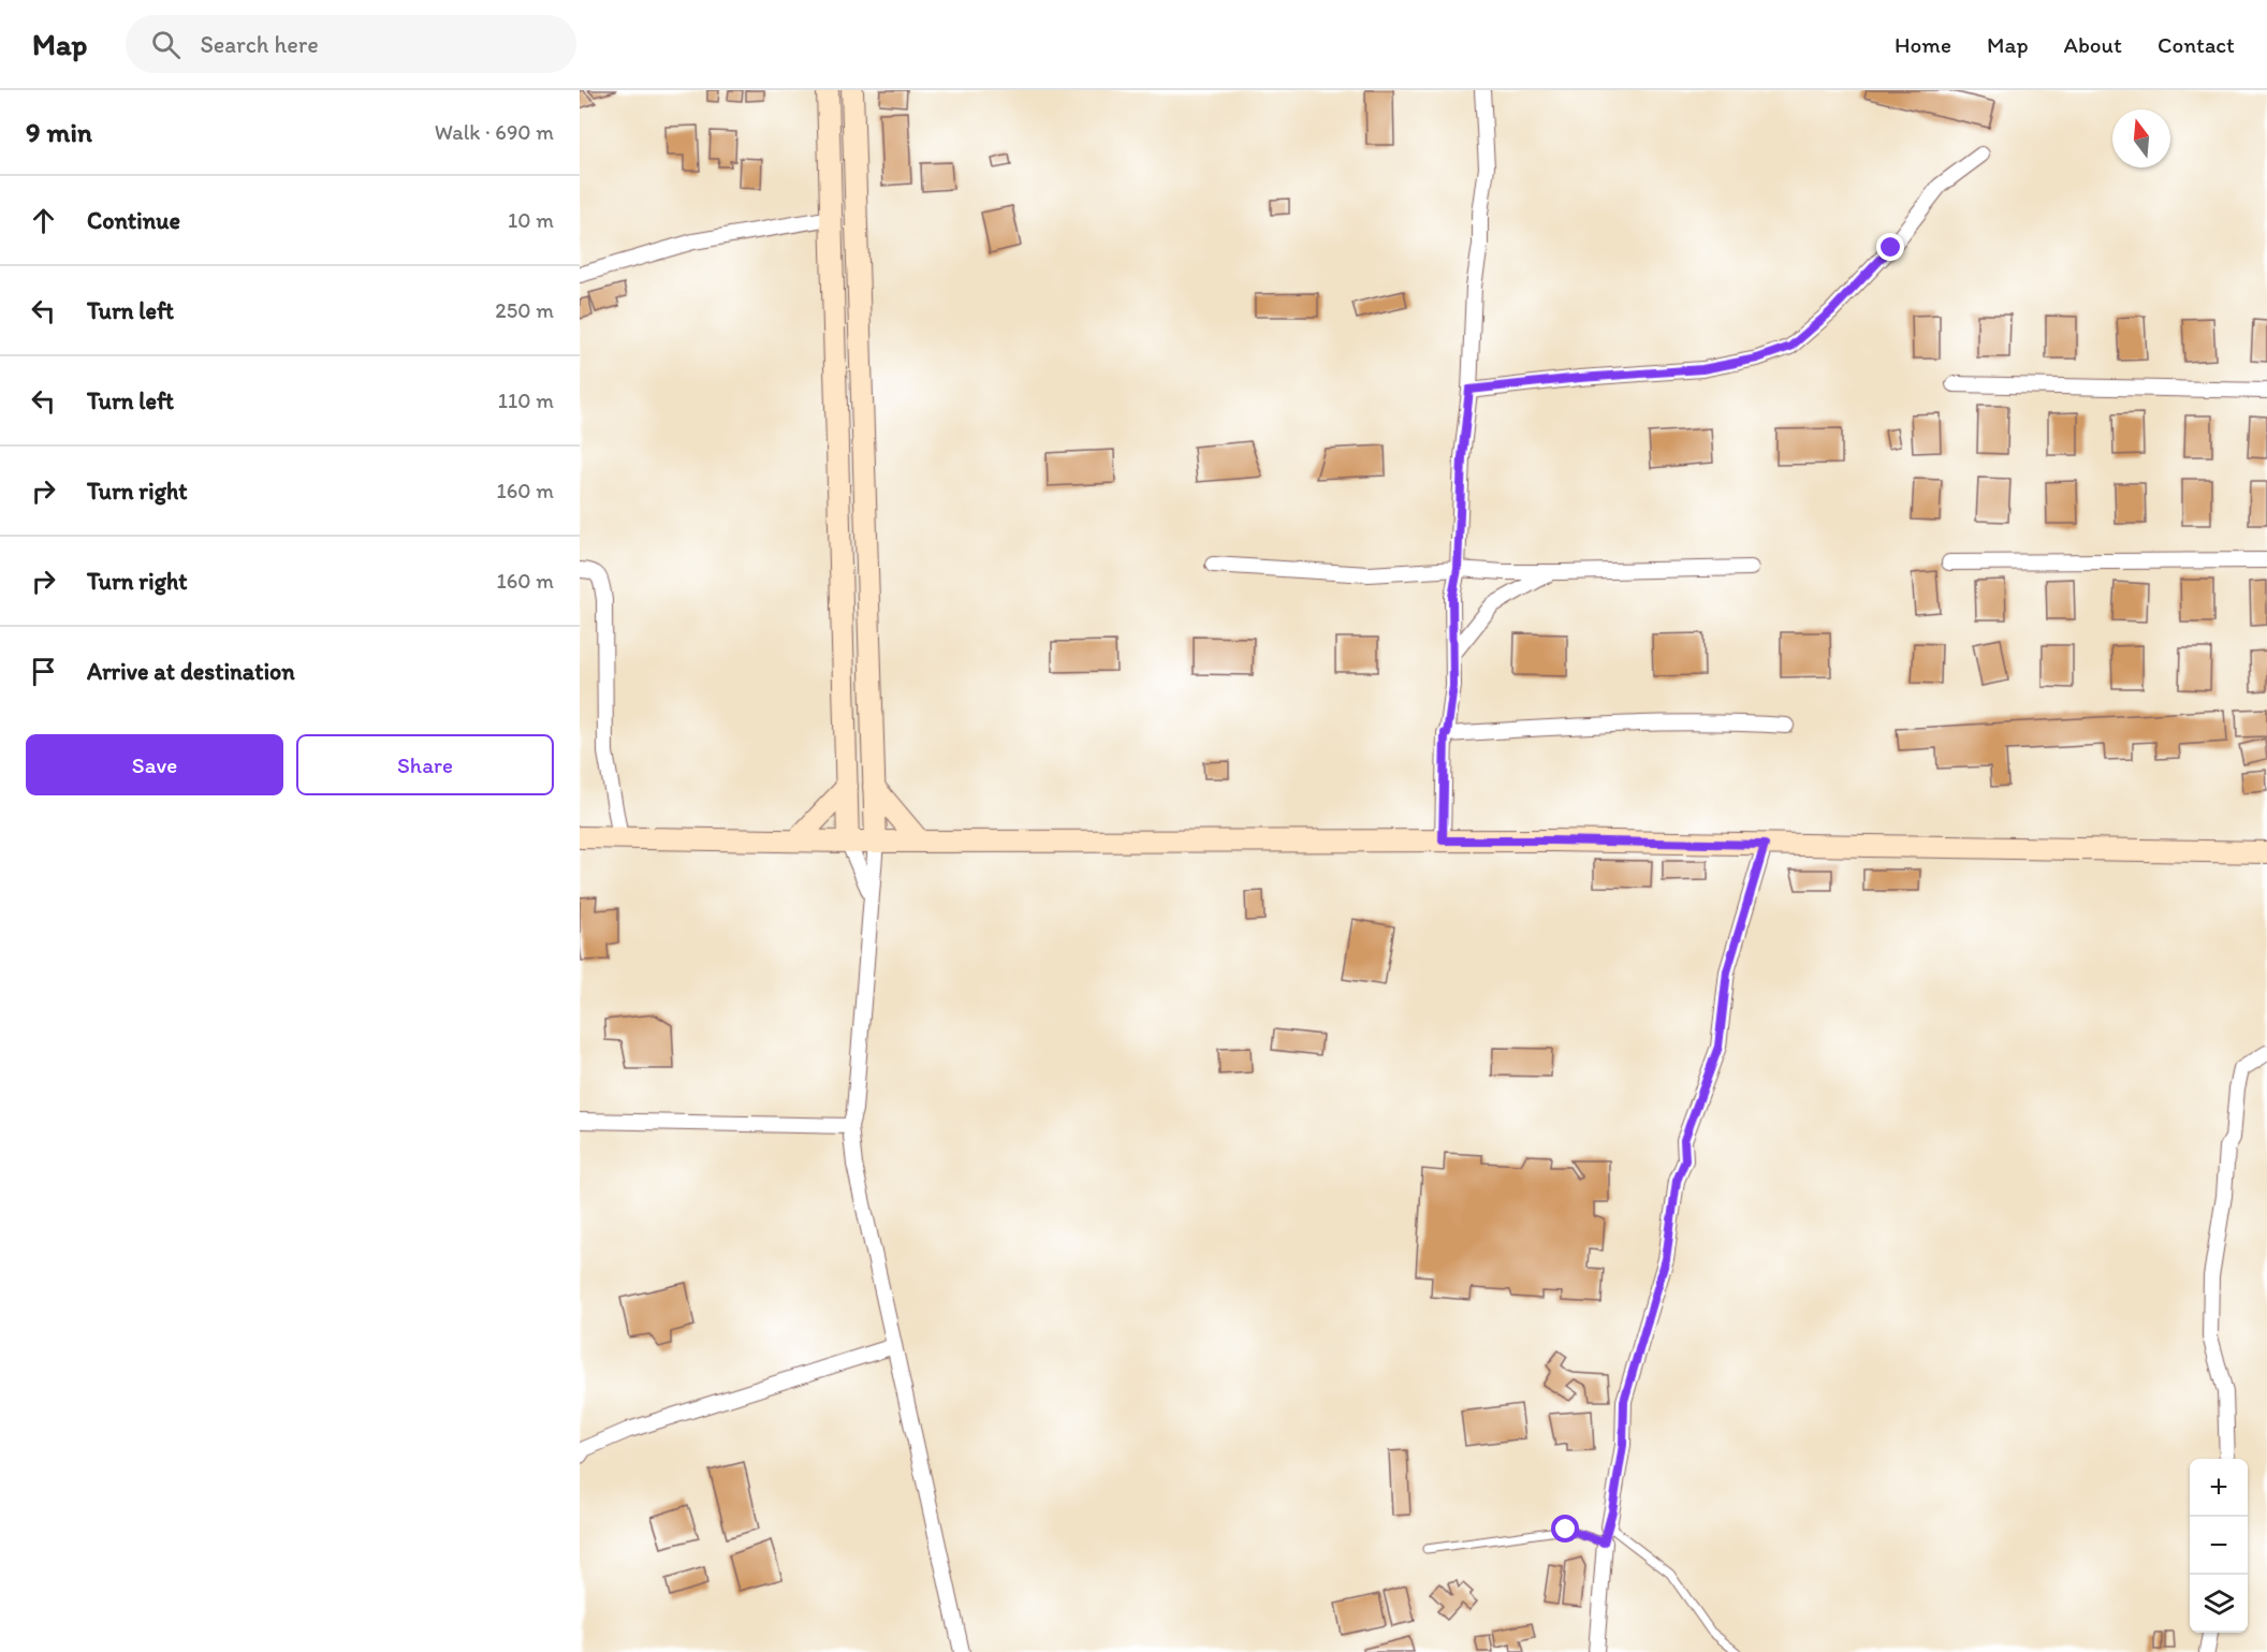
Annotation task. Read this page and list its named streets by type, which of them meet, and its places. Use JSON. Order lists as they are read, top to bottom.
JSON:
{
  "north": "top",
  "page": {
    "header": "Map",
    "search": "Search here",
    "nav": [
      "Home",
      "Map",
      "About",
      "Contact"
    ],
    "heading": ["9 min", "Walk · 690 m"],
    "list": [
      ["Continue", "10 m"],
      ["Turn left", "250 m"],
      ["Turn left", "110 m"],
      ["Turn right", "160 m"],
      ["Turn right", "160 m"],
      "Arrive at destination"
    ],
    "buttons": ["Save", "Share"],
    "map_buttons": ["+", "−"]
  }
}
